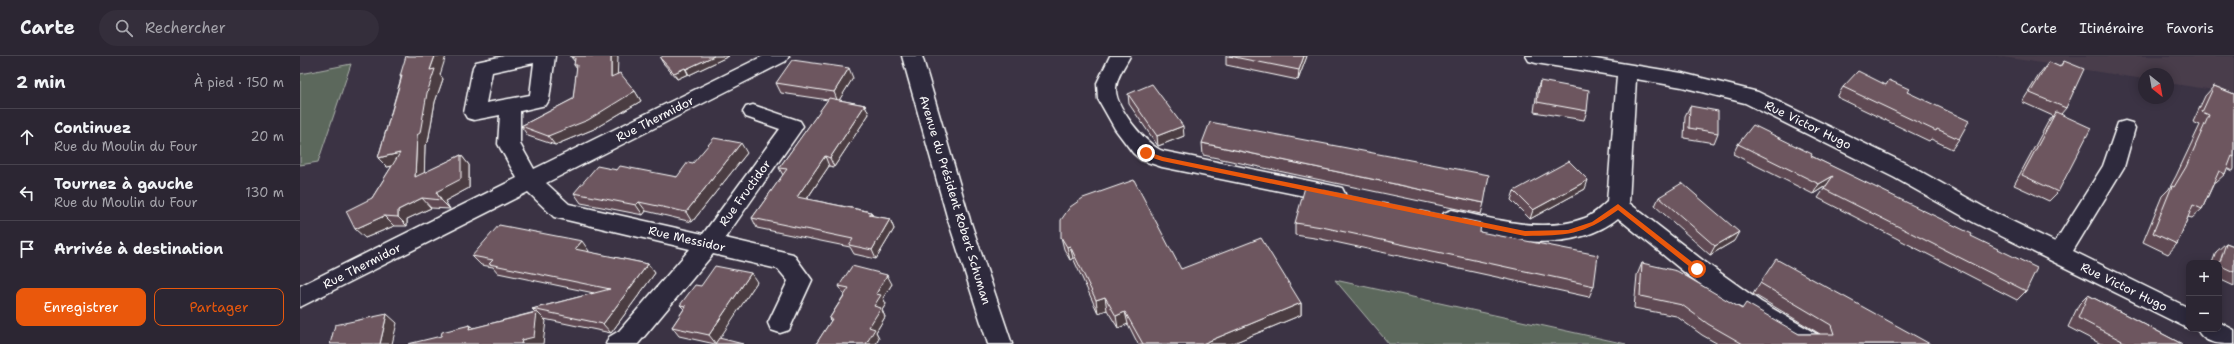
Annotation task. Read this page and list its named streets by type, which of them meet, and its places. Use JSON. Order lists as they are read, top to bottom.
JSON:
{
  "streets": {
    "street": [
      "Rue Thermidor",
      "Rue Victor Hugo",
      "Rue Fructidor",
      "Avenue du Président Robert Schuman",
      "Rue Messidor"
    ]
  },
  "crossings": [
    ["Rue Thermidor", "Rue Messidor"],
    ["Rue Fructidor", "Rue Messidor"]
  ],
  "north": "bottom right",
  "page": {
    "header": "Carte",
    "search": "Rechercher",
    "nav": ["Carte", "Itinéraire", "Favoris"],
    "heading": ["2 min", "À pied · 150 m"],
    "list": [
      ["Continuez", "Rue du Moulin du Four", "20 m"],
      ["Tournez à gauche", "Rue du Moulin du Four", "130 m"],
      "Arrivée à destination"
    ],
    "map_buttons": ["+", "−"],
    "buttons": ["Enregistrer", "Partager"]
  }
}
